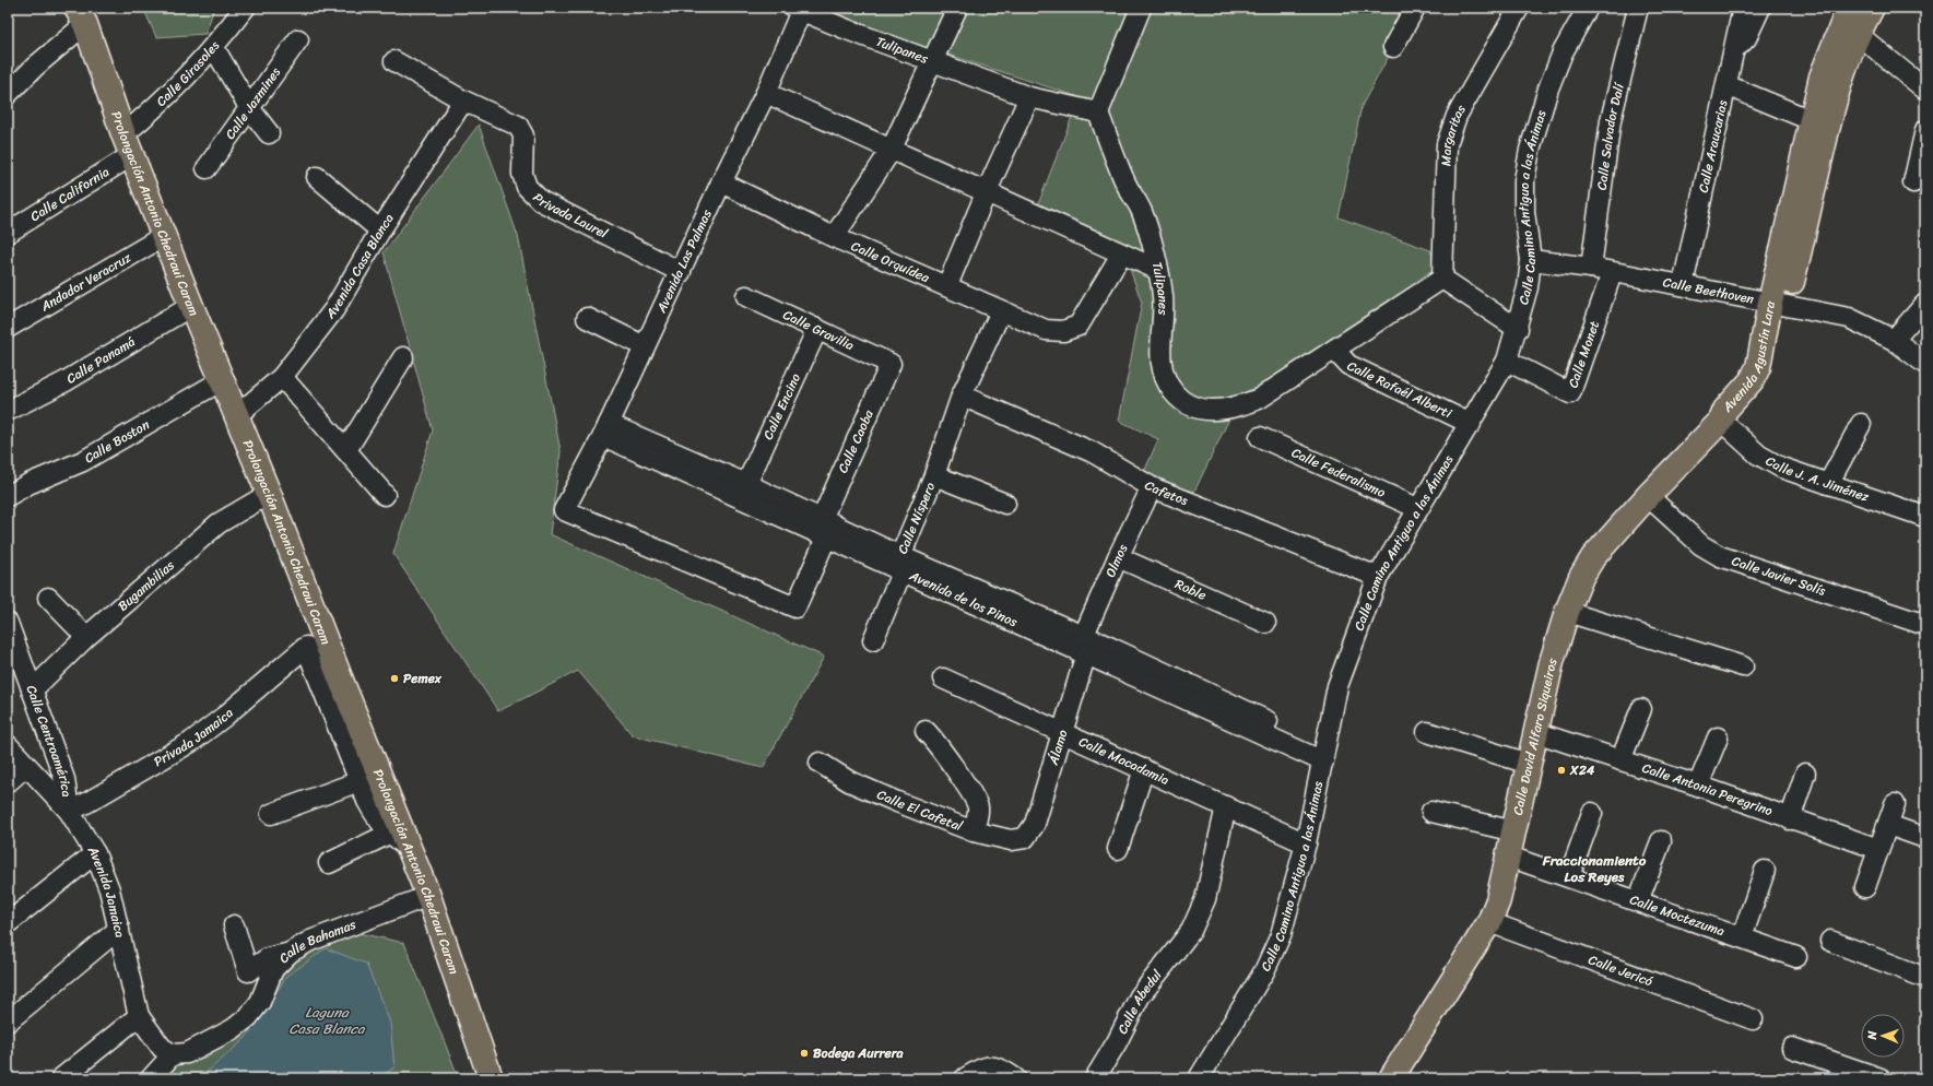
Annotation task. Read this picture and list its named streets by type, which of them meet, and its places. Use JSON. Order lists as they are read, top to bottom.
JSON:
{
  "streets": {
    "main road": ["Prolongación Antonio Chedraui Caram", "Avenida Agustín Lara", "Calle David Alfaro Siqueiros"],
    "street": [
      "Tulipanes",
      "Calle Girasoles",
      "Calle Jazmines",
      "Margaritas",
      "Calle Salvador Dalí",
      "Calle Araucarias",
      "Calle California",
      "Calle Camino Antiguo a las Ánimas",
      "Privada Laurel",
      "Avenida Las Palmas",
      "Calle Orquídea",
      "Avenida Casa Blanca",
      "Andador Veracruz",
      "Calle Beethoven",
      "Calle Gravilia",
      "Calle Monet",
      "Calle Panamá",
      "Calle Rafaél Alberti",
      "Calle Encino",
      "Calle Boston",
      "Calle Caoba",
      "Calle Federalismo",
      "Calle J. A. Jiménez",
      "Cafetos",
      "Calle Níspero",
      "Olmos",
      "Calle Javier Solís",
      "Bugambilias",
      "Roble",
      "Avenida de los Pinos",
      "Privada Jamaica",
      "Calle Centroamérica",
      "Álamo",
      "Calle Macadamia",
      "Calle Antonia Peregrino",
      "Calle El Cafetal",
      "Avenida Jamaica",
      "Calle Moctezuma",
      "Calle Bahamas",
      "Calle Jericó",
      "Calle Abedul"
    ]
  },
  "crossings": [
    ["Tulipanes", "Margaritas"],
    ["Tulipanes", "Avenida Las Palmas"],
    ["Tulipanes", "Calle Rafaél Alberti"],
    ["Calle Girasoles", "Calle California"],
    ["Calle Girasoles", "Prolongación Antonio Chedraui Caram"],
    ["Calle Salvador Dalí", "Calle Beethoven"],
    ["Calle Araucarias", "Calle Beethoven"],
    ["Calle California", "Prolongación Antonio Chedraui Caram"],
    ["Calle Camino Antiguo a las Ánimas", "Calle Beethoven"],
    ["Calle Camino Antiguo a las Ánimas", "Calle Monet"],
    ["Calle Camino Antiguo a las Ánimas", "Calle Rafaél Alberti"],
    ["Calle Camino Antiguo a las Ánimas", "Calle Federalismo"],
    ["Calle Camino Antiguo a las Ánimas", "Cafetos"],
    ["Calle Camino Antiguo a las Ánimas", "Avenida de los Pinos"],
    ["Calle Camino Antiguo a las Ánimas", "Calle Macadamia"],
    ["Prolongación Antonio Chedraui Caram", "Avenida Casa Blanca"],
    ["Prolongación Antonio Chedraui Caram", "Andador Veracruz"],
    ["Prolongación Antonio Chedraui Caram", "Calle Panamá"],
    ["Prolongación Antonio Chedraui Caram", "Calle Boston"],
    ["Prolongación Antonio Chedraui Caram", "Bugambilias"],
    ["Prolongación Antonio Chedraui Caram", "Calle Bahamas"],
    ["Privada Laurel", "Avenida Las Palmas"],
    ["Privada Laurel", "Avenida Casa Blanca"],
    ["Avenida Las Palmas", "Calle Orquídea"],
    ["Avenida Las Palmas", "Calle Caoba"],
    ["Avenida Las Palmas", "Avenida de los Pinos"],
    ["Calle Orquídea", "Calle Níspero"],
    ["Calle Beethoven", "Calle Monet"],
    ["Calle Beethoven", "Avenida Agustín Lara"],
    ["Calle Gravilia", "Calle Encino"],
    ["Calle Gravilia", "Calle Caoba"],
    ["Avenida Agustín Lara", "Calle J. A. Jiménez"],
    ["Avenida Agustín Lara", "Calle David Alfaro Siqueiros"],
    ["Calle Encino", "Avenida de los Pinos"],
    ["Calle Caoba", "Avenida de los Pinos"],
    ["Calle J. A. Jiménez", "Calle David Alfaro Siqueiros"],
    ["Cafetos", "Calle Níspero"],
    ["Cafetos", "Olmos"],
    ["Calle Níspero", "Avenida de los Pinos"],
    ["Olmos", "Roble"],
    ["Olmos", "Avenida de los Pinos"],
    ["Olmos", "Álamo"],
    ["Calle Javier Solís", "Calle David Alfaro Siqueiros"],
    ["Bugambilias", "Calle Centroamérica"],
    ["Avenida de los Pinos", "Álamo"],
    ["Privada Jamaica", "Calle Centroamérica"],
    ["Privada Jamaica", "Avenida Jamaica"],
    ["Calle David Alfaro Siqueiros", "Calle Antonia Peregrino"],
    ["Calle David Alfaro Siqueiros", "Calle Moctezuma"],
    ["Calle David Alfaro Siqueiros", "Calle Jericó"],
    ["Calle Centroamérica", "Avenida Jamaica"],
    ["Álamo", "Calle Macadamia"],
    ["Álamo", "Calle El Cafetal"],
    ["Calle Macadamia", "Calle Abedul"],
    ["Avenida Jamaica", "Calle Bahamas"]
  ],
  "districts": ["Fraccionamiento Los Reyes"],
  "water": ["Laguna Casa Blanca"],
  "places": ["Pemex", "X24", "Bodega Aurrera"],
  "north": "left"
}
